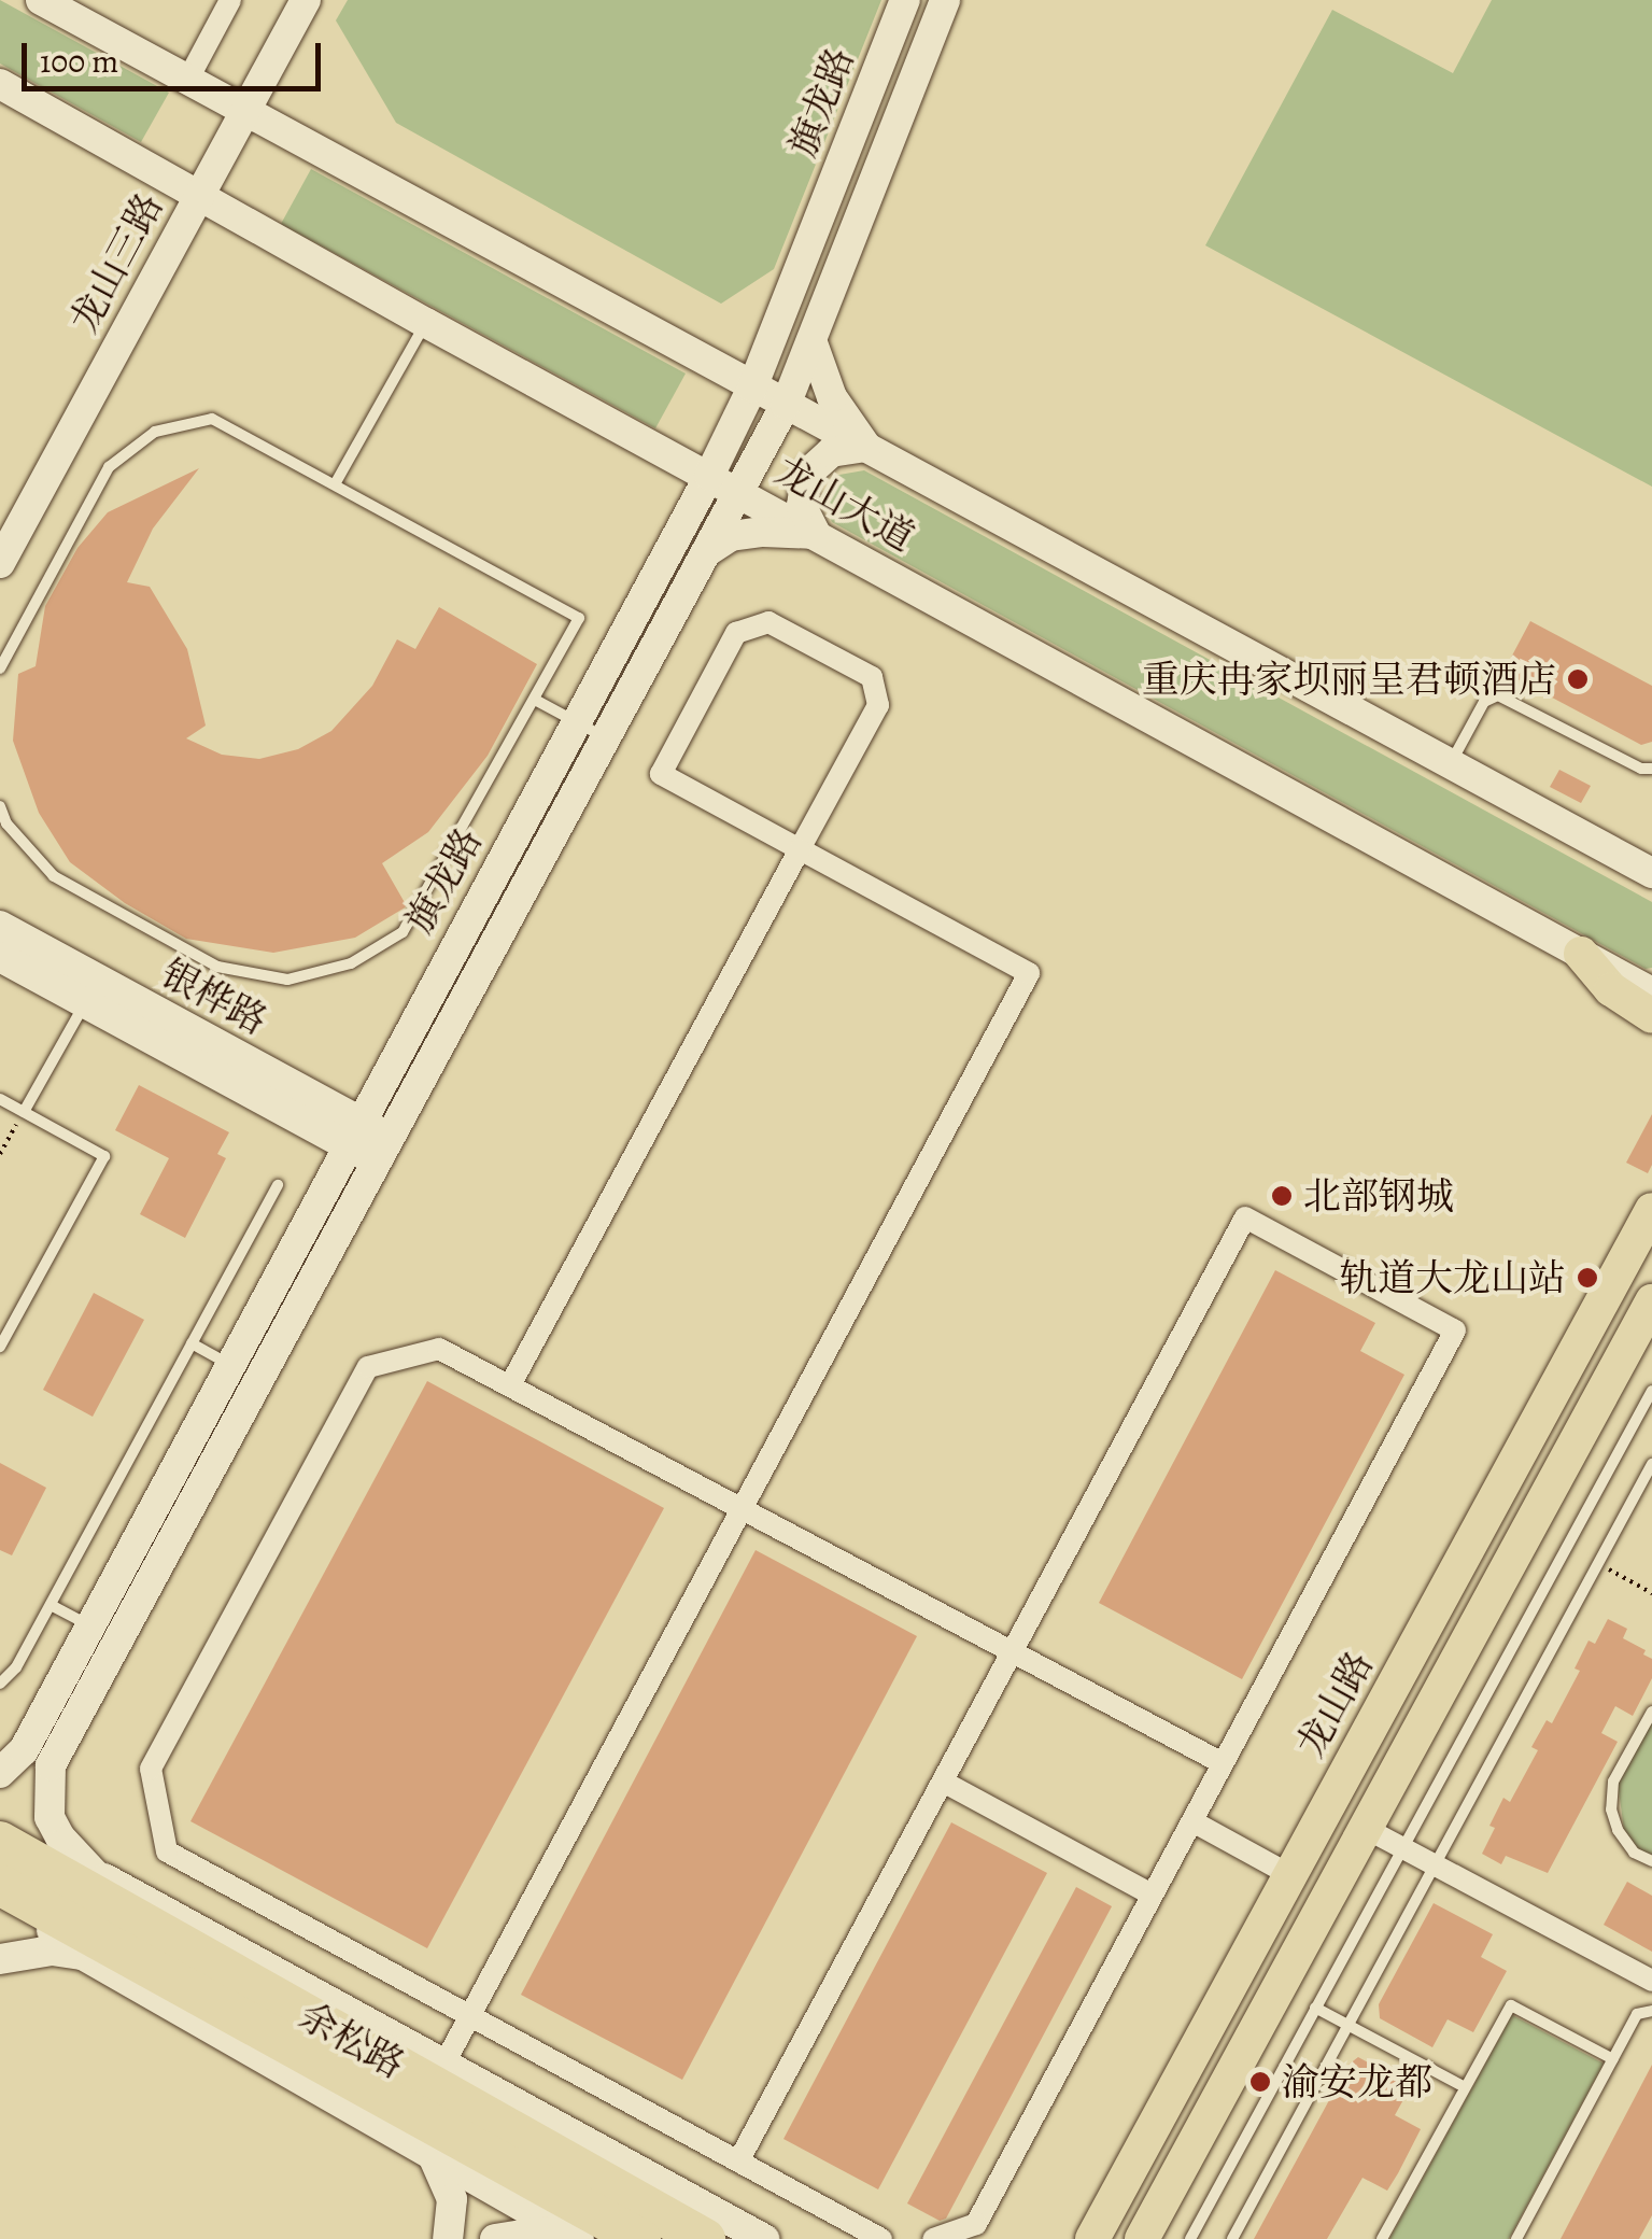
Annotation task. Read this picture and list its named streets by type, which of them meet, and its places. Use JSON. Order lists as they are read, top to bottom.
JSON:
{
  "streets": {
    "highway": ["余松路"],
    "main road": [
      "旗龙路",
      "龙山三路",
      "龙山大道",
      "银桦路",
      "龙山路"
    ]
  },
  "crossings": [
    ["旗龙路", "龙山大道"],
    ["旗龙路", "银桦路"],
    ["龙山三路", "龙山大道"]
  ],
  "places": [
    "重庆冉家坝丽呈君顿酒店",
    "北部钢城",
    "轨道大龙山站",
    "渝安龙都"
  ],
  "scale_bar": "100 m"
}
